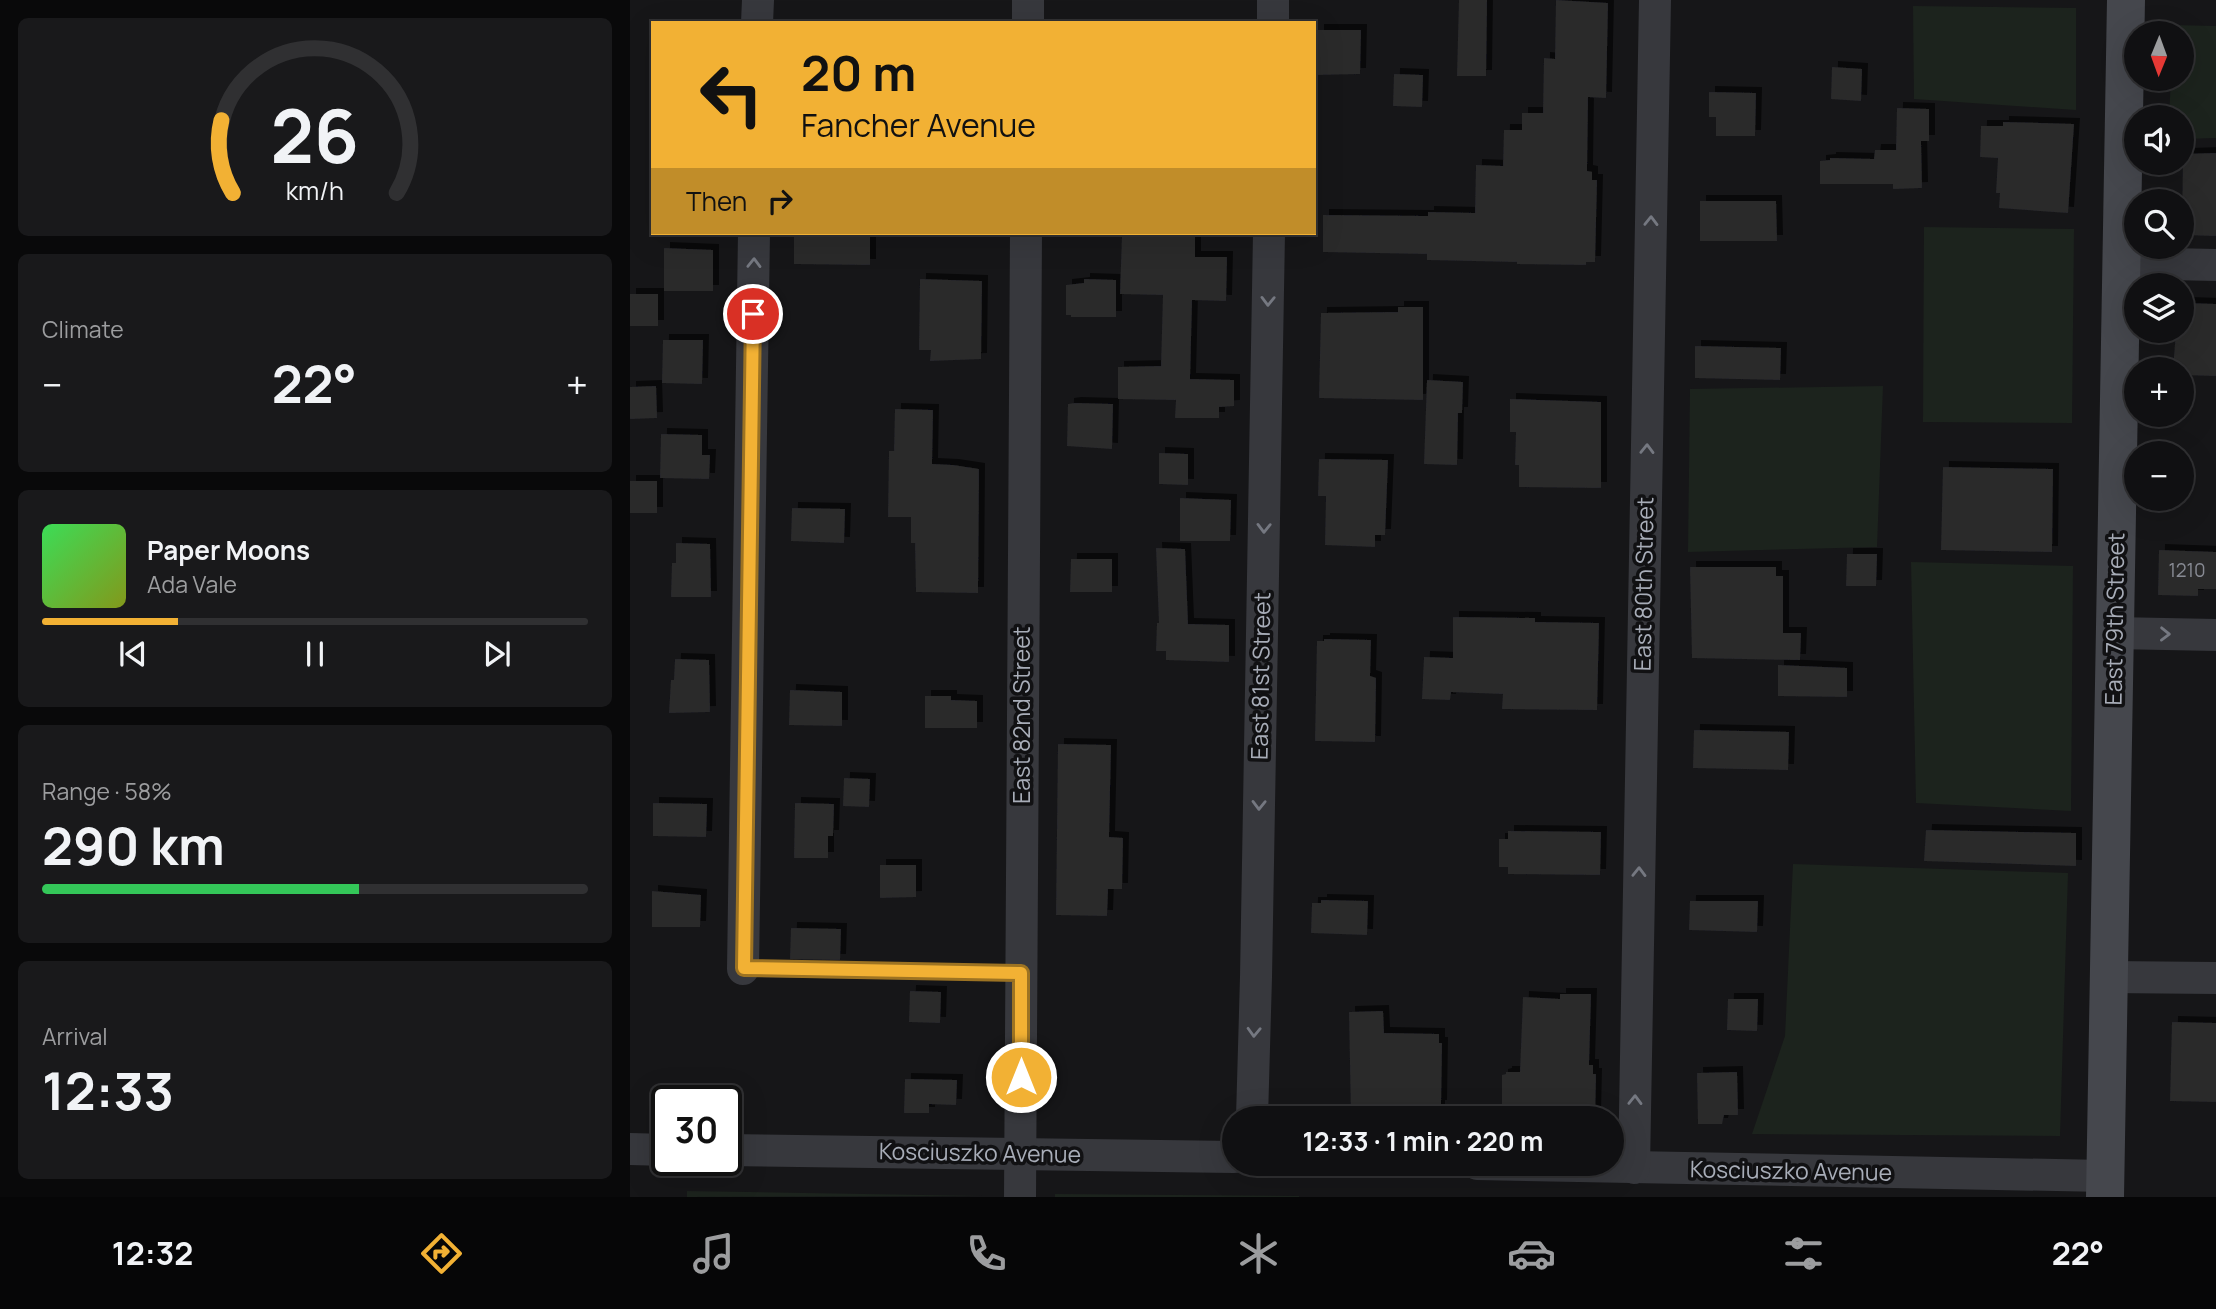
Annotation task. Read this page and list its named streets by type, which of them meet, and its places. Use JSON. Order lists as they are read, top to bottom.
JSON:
{
  "streets": {
    "main road": ["East 79th Street"],
    "street": [
      "East 80th Street",
      "East 81st Street",
      "East 82nd Street",
      "Kosciuszko Avenue"
    ]
  },
  "crossings": [
    ["East 80th Street", "Kosciuszko Avenue"],
    ["East 79th Street", "Kosciuszko Avenue"],
    ["East 82nd Street", "Kosciuszko Avenue"]
  ],
  "one_way": ["East 80th Street", "East 81st Street"],
  "house_numbers": ["1210"],
  "north": "bottom",
  "page": {
    "map_buttons": ["+", "−"],
    "turn": ["20 m", "Fancher Avenue"],
    "then": "Then",
    "tile": [
      "Climate",
      ["Range · 58%", "290 km"],
      ["Arrival", "12:33"]
    ],
    "heat": ["−", "22°", "+"],
    "song": ["Paper Moons", "Ada Vale"],
    "limit": "30",
    "trip": "12:33 · 1 min · 220 m",
    "tabs": ["12:32", "22°"],
    "gauge": ["26", "km/h"]
  }
}
